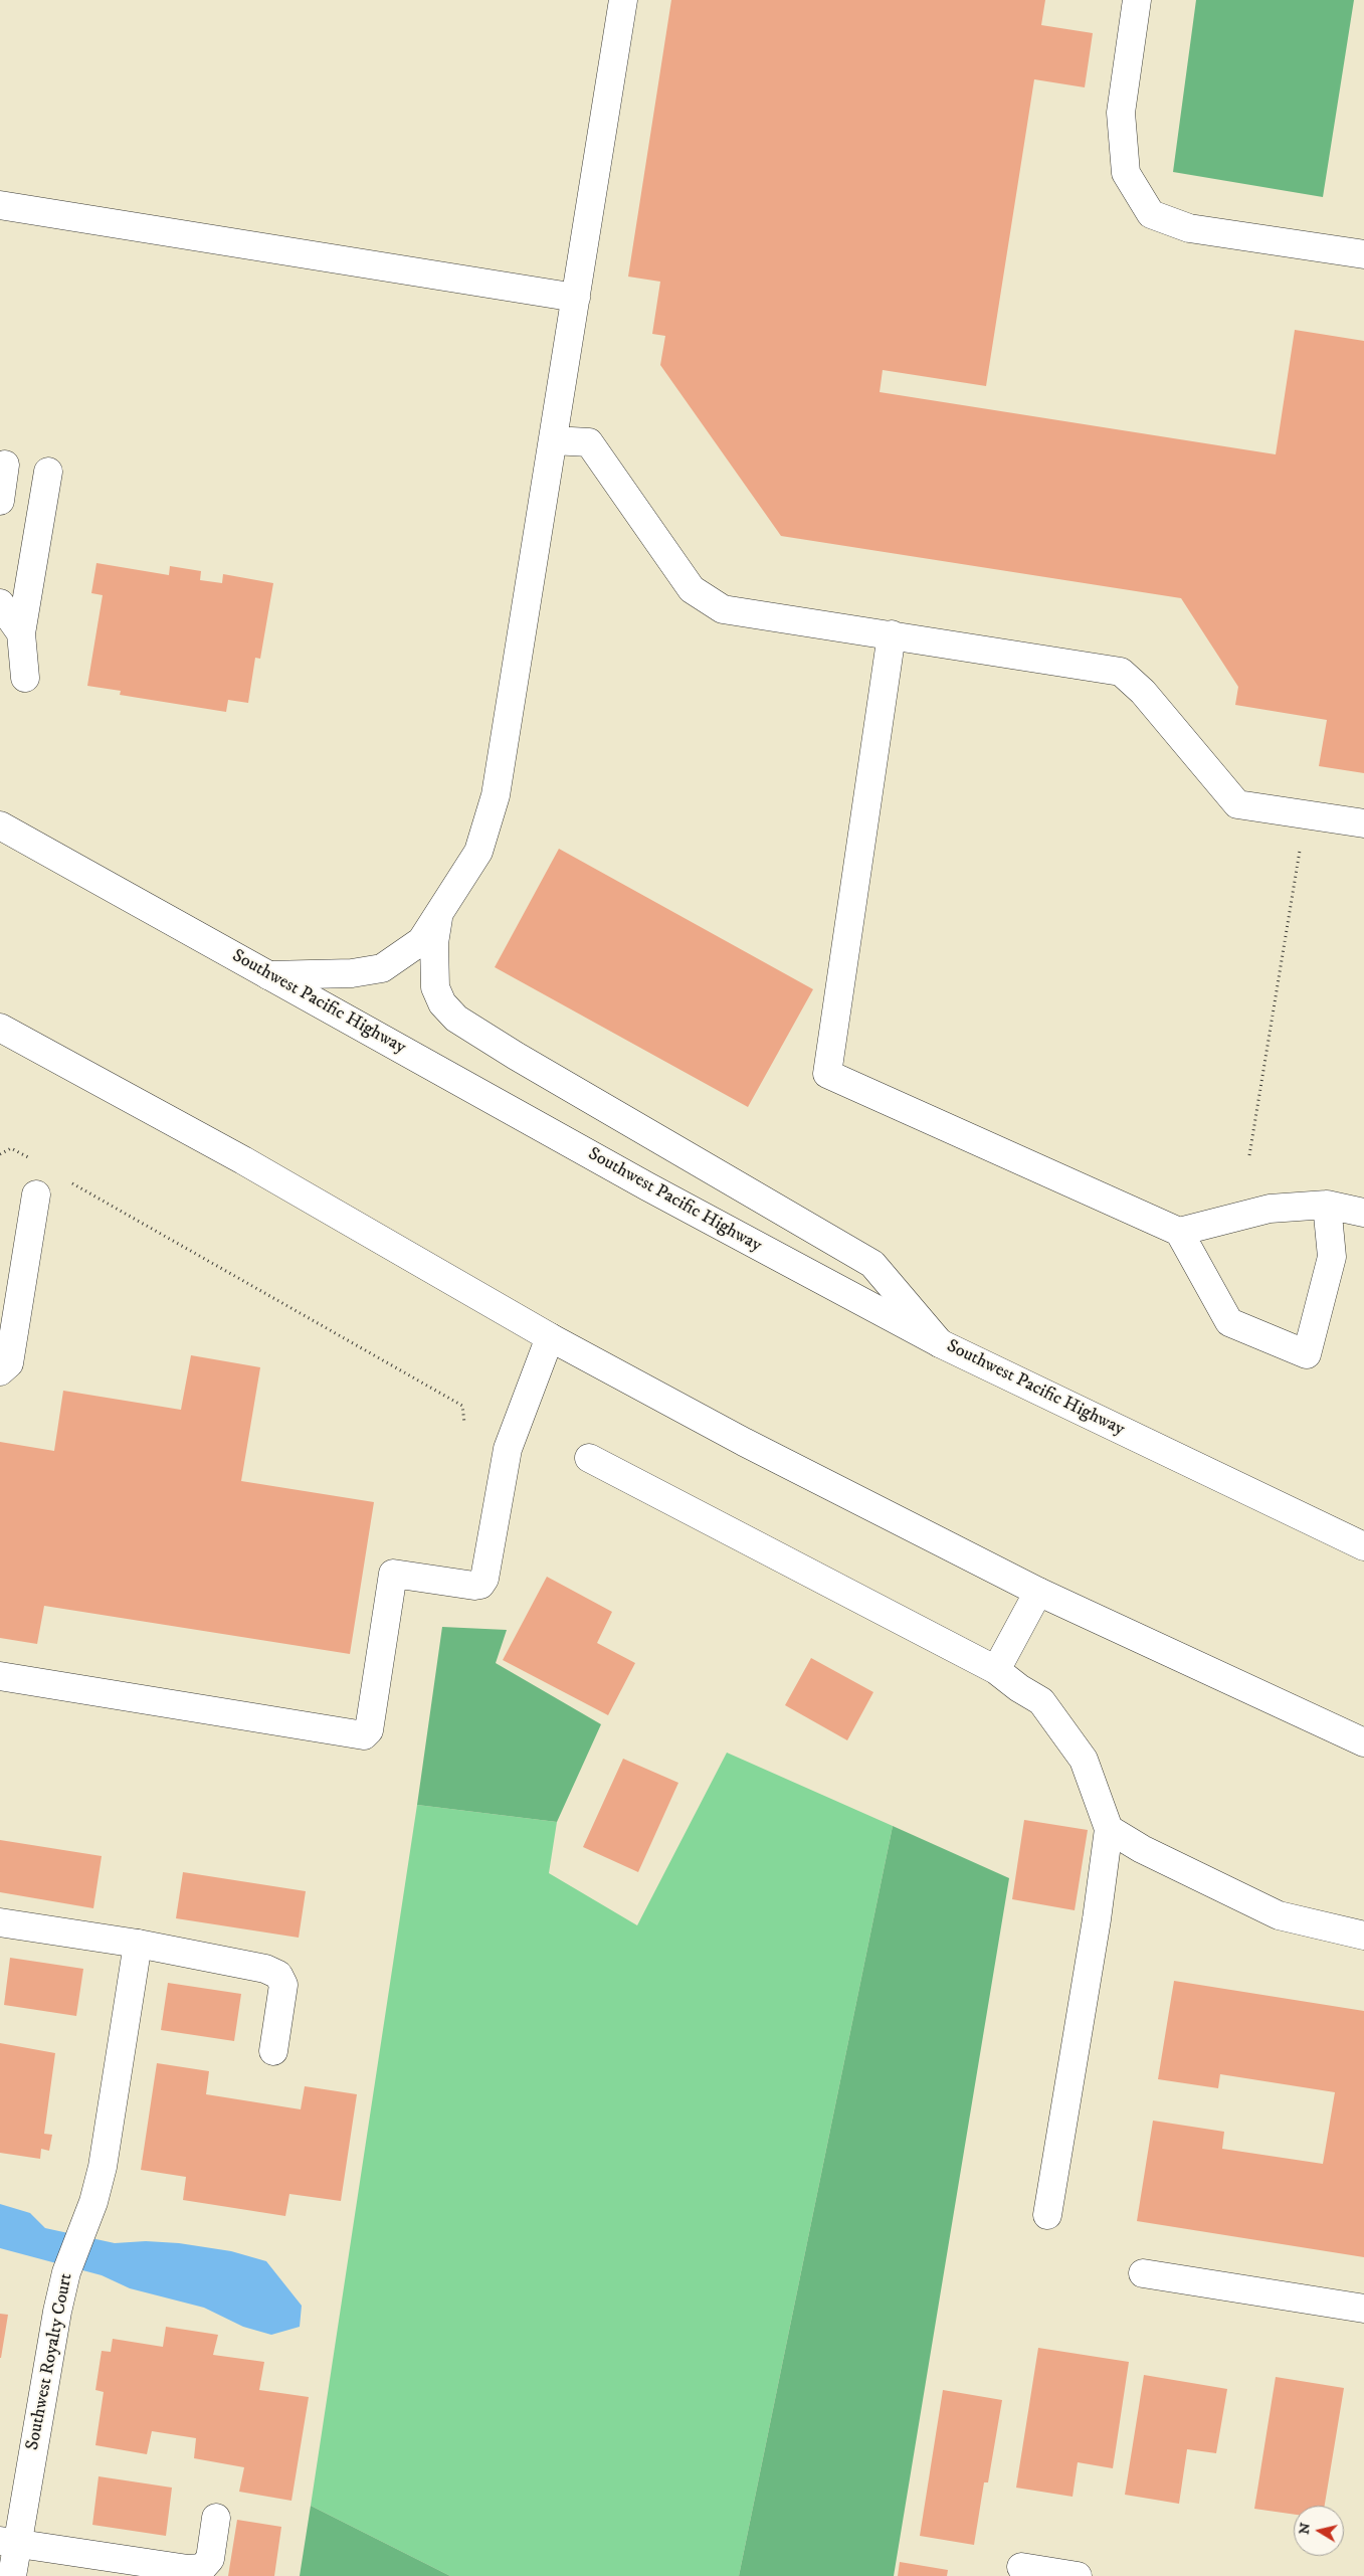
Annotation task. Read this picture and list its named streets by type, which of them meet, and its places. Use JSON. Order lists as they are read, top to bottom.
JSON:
{
  "streets": {
    "main road": ["Southwest Pacific Highway", "Southwest Royalty Court"]
  },
  "north": "left"
}
